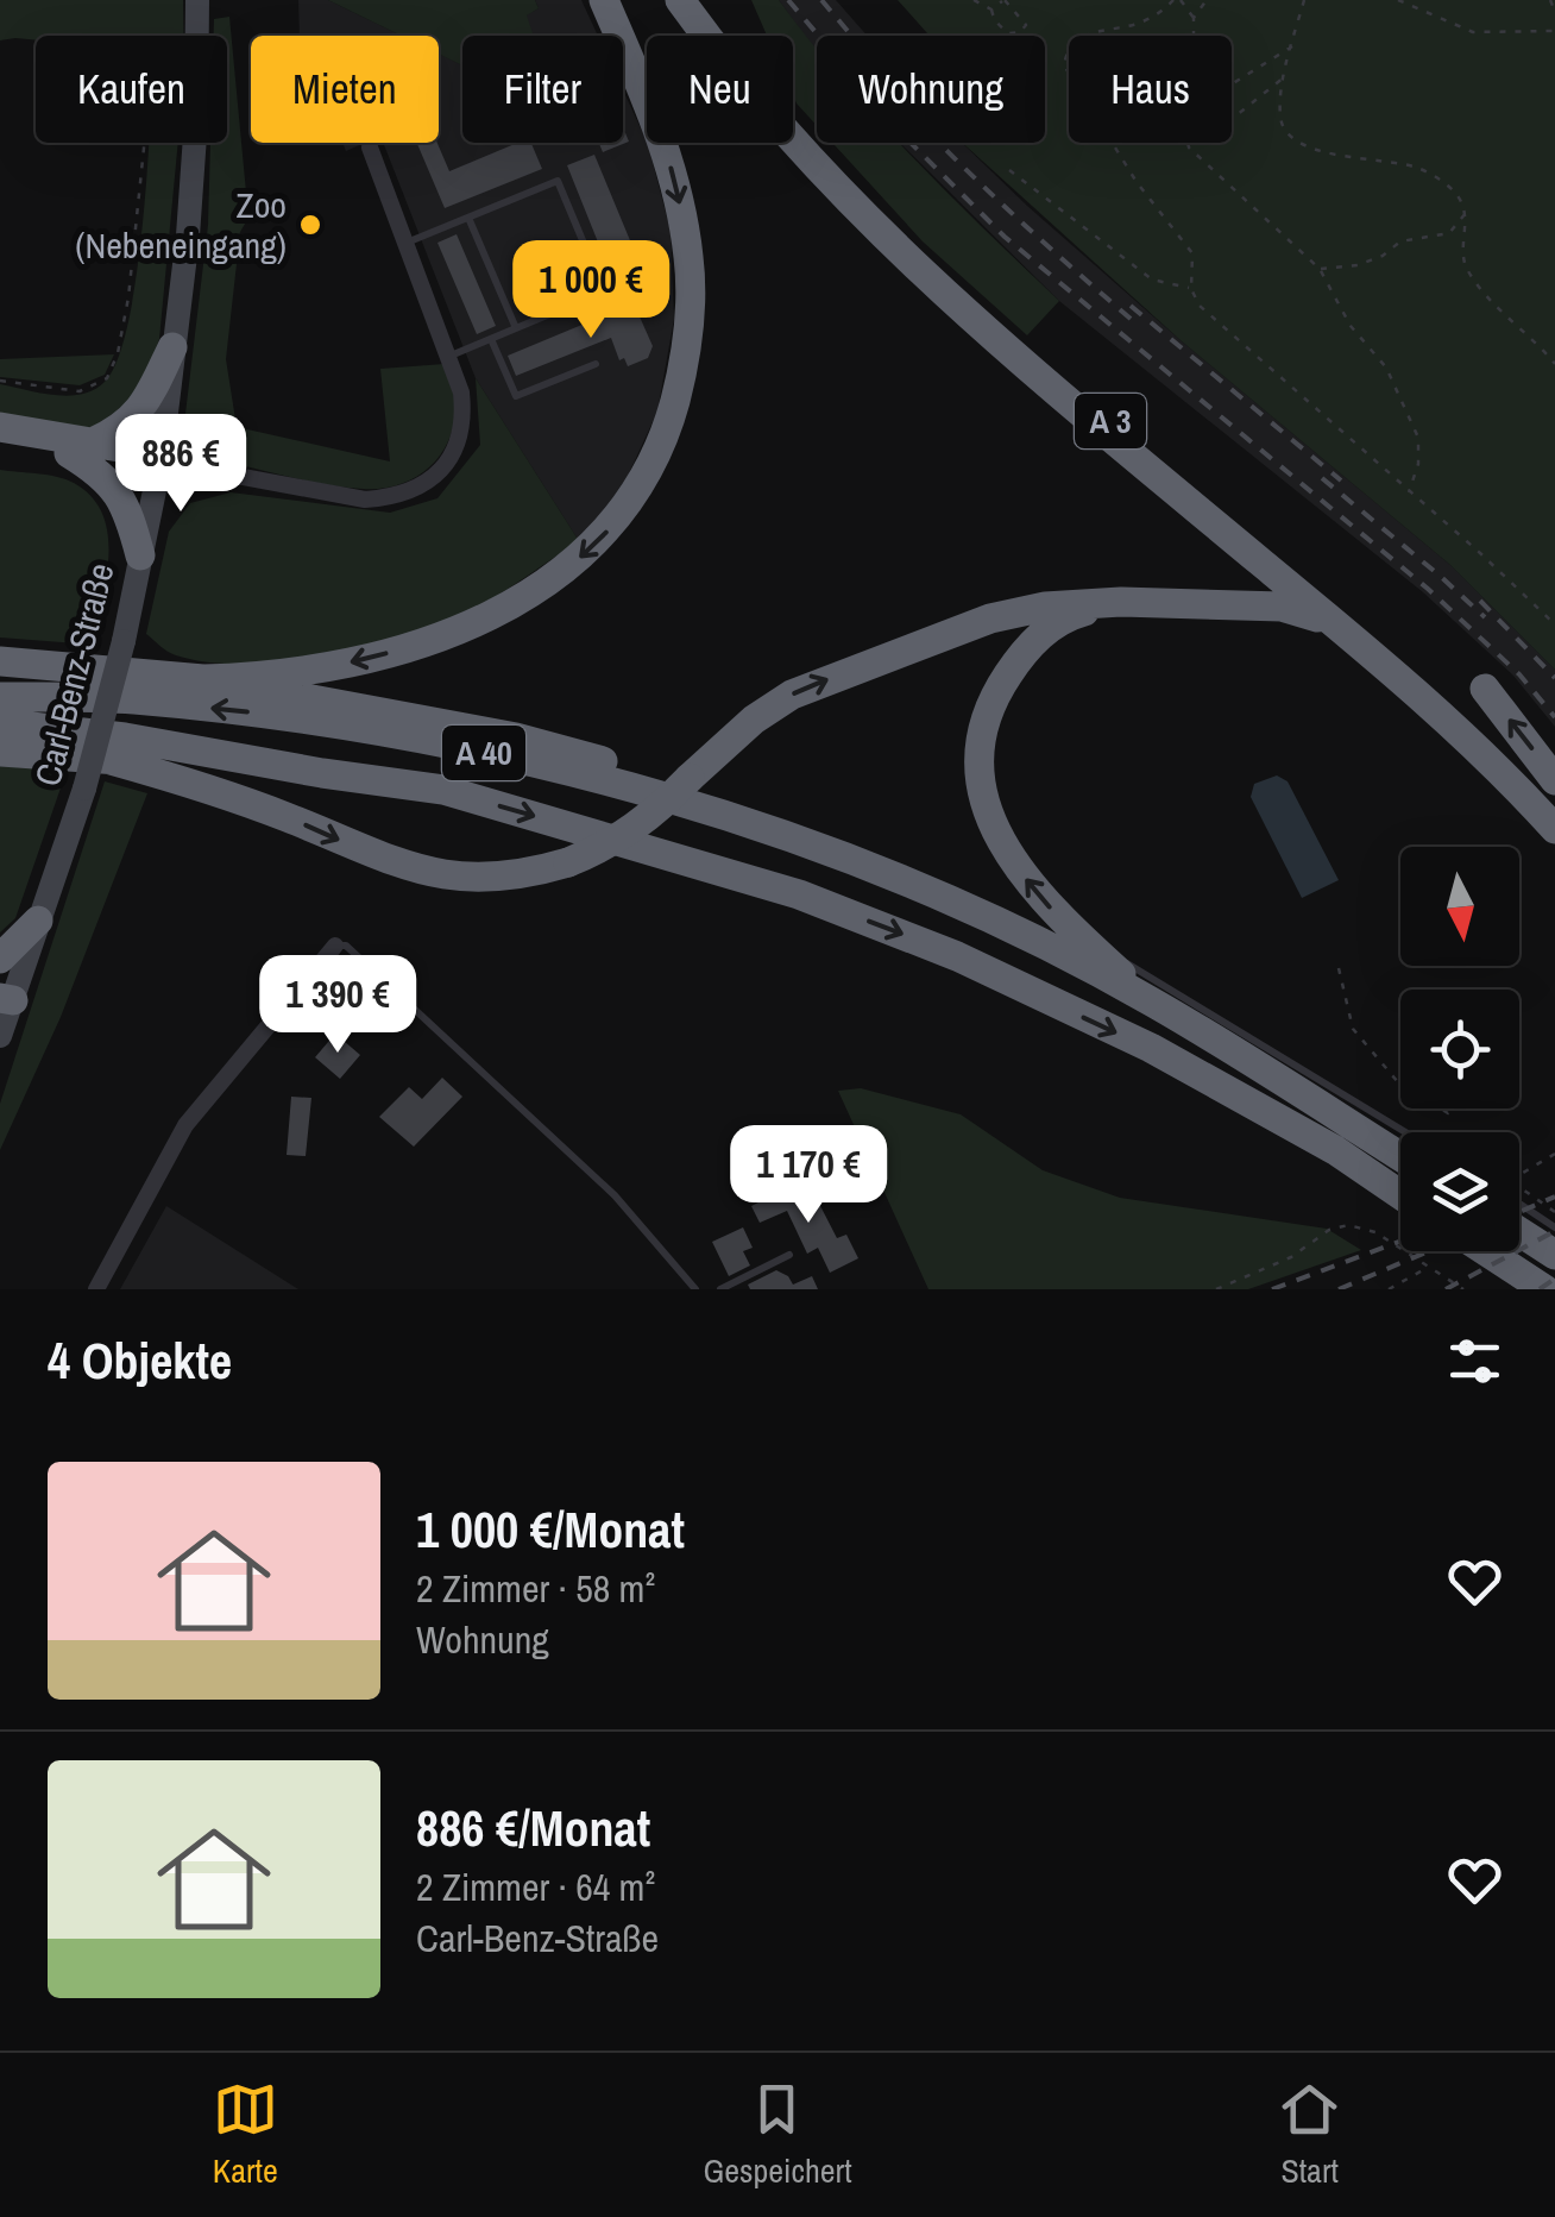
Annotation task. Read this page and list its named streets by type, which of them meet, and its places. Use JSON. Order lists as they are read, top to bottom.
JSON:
{
  "streets": {
    "highway": ["A 3", "A 40"],
    "main road": ["Carl-Benz-Straße"]
  },
  "places": ["Zoo (Nebeneingang)"],
  "north": "bottom",
  "page": {
    "chip": [
      "Kaufen",
      "Mieten",
      "Filter",
      "Neu",
      "Wohnung",
      "Haus"
    ],
    "price": [
      "1 000 €",
      "886 €",
      "1 390 €",
      "1 170 €"
    ],
    "heading": "4 Objekte",
    "list": [
      {
        "name": "1 000 €/Monat",
        "note": "2 Zimmer · 58 m² · Wohnung"
      },
      {
        "name": "886 €/Monat",
        "note": "2 Zimmer · 64 m² · Carl-Benz-Straße"
      }
    ],
    "tabs": ["Karte", "Gespeichert", "Start"]
  }
}
